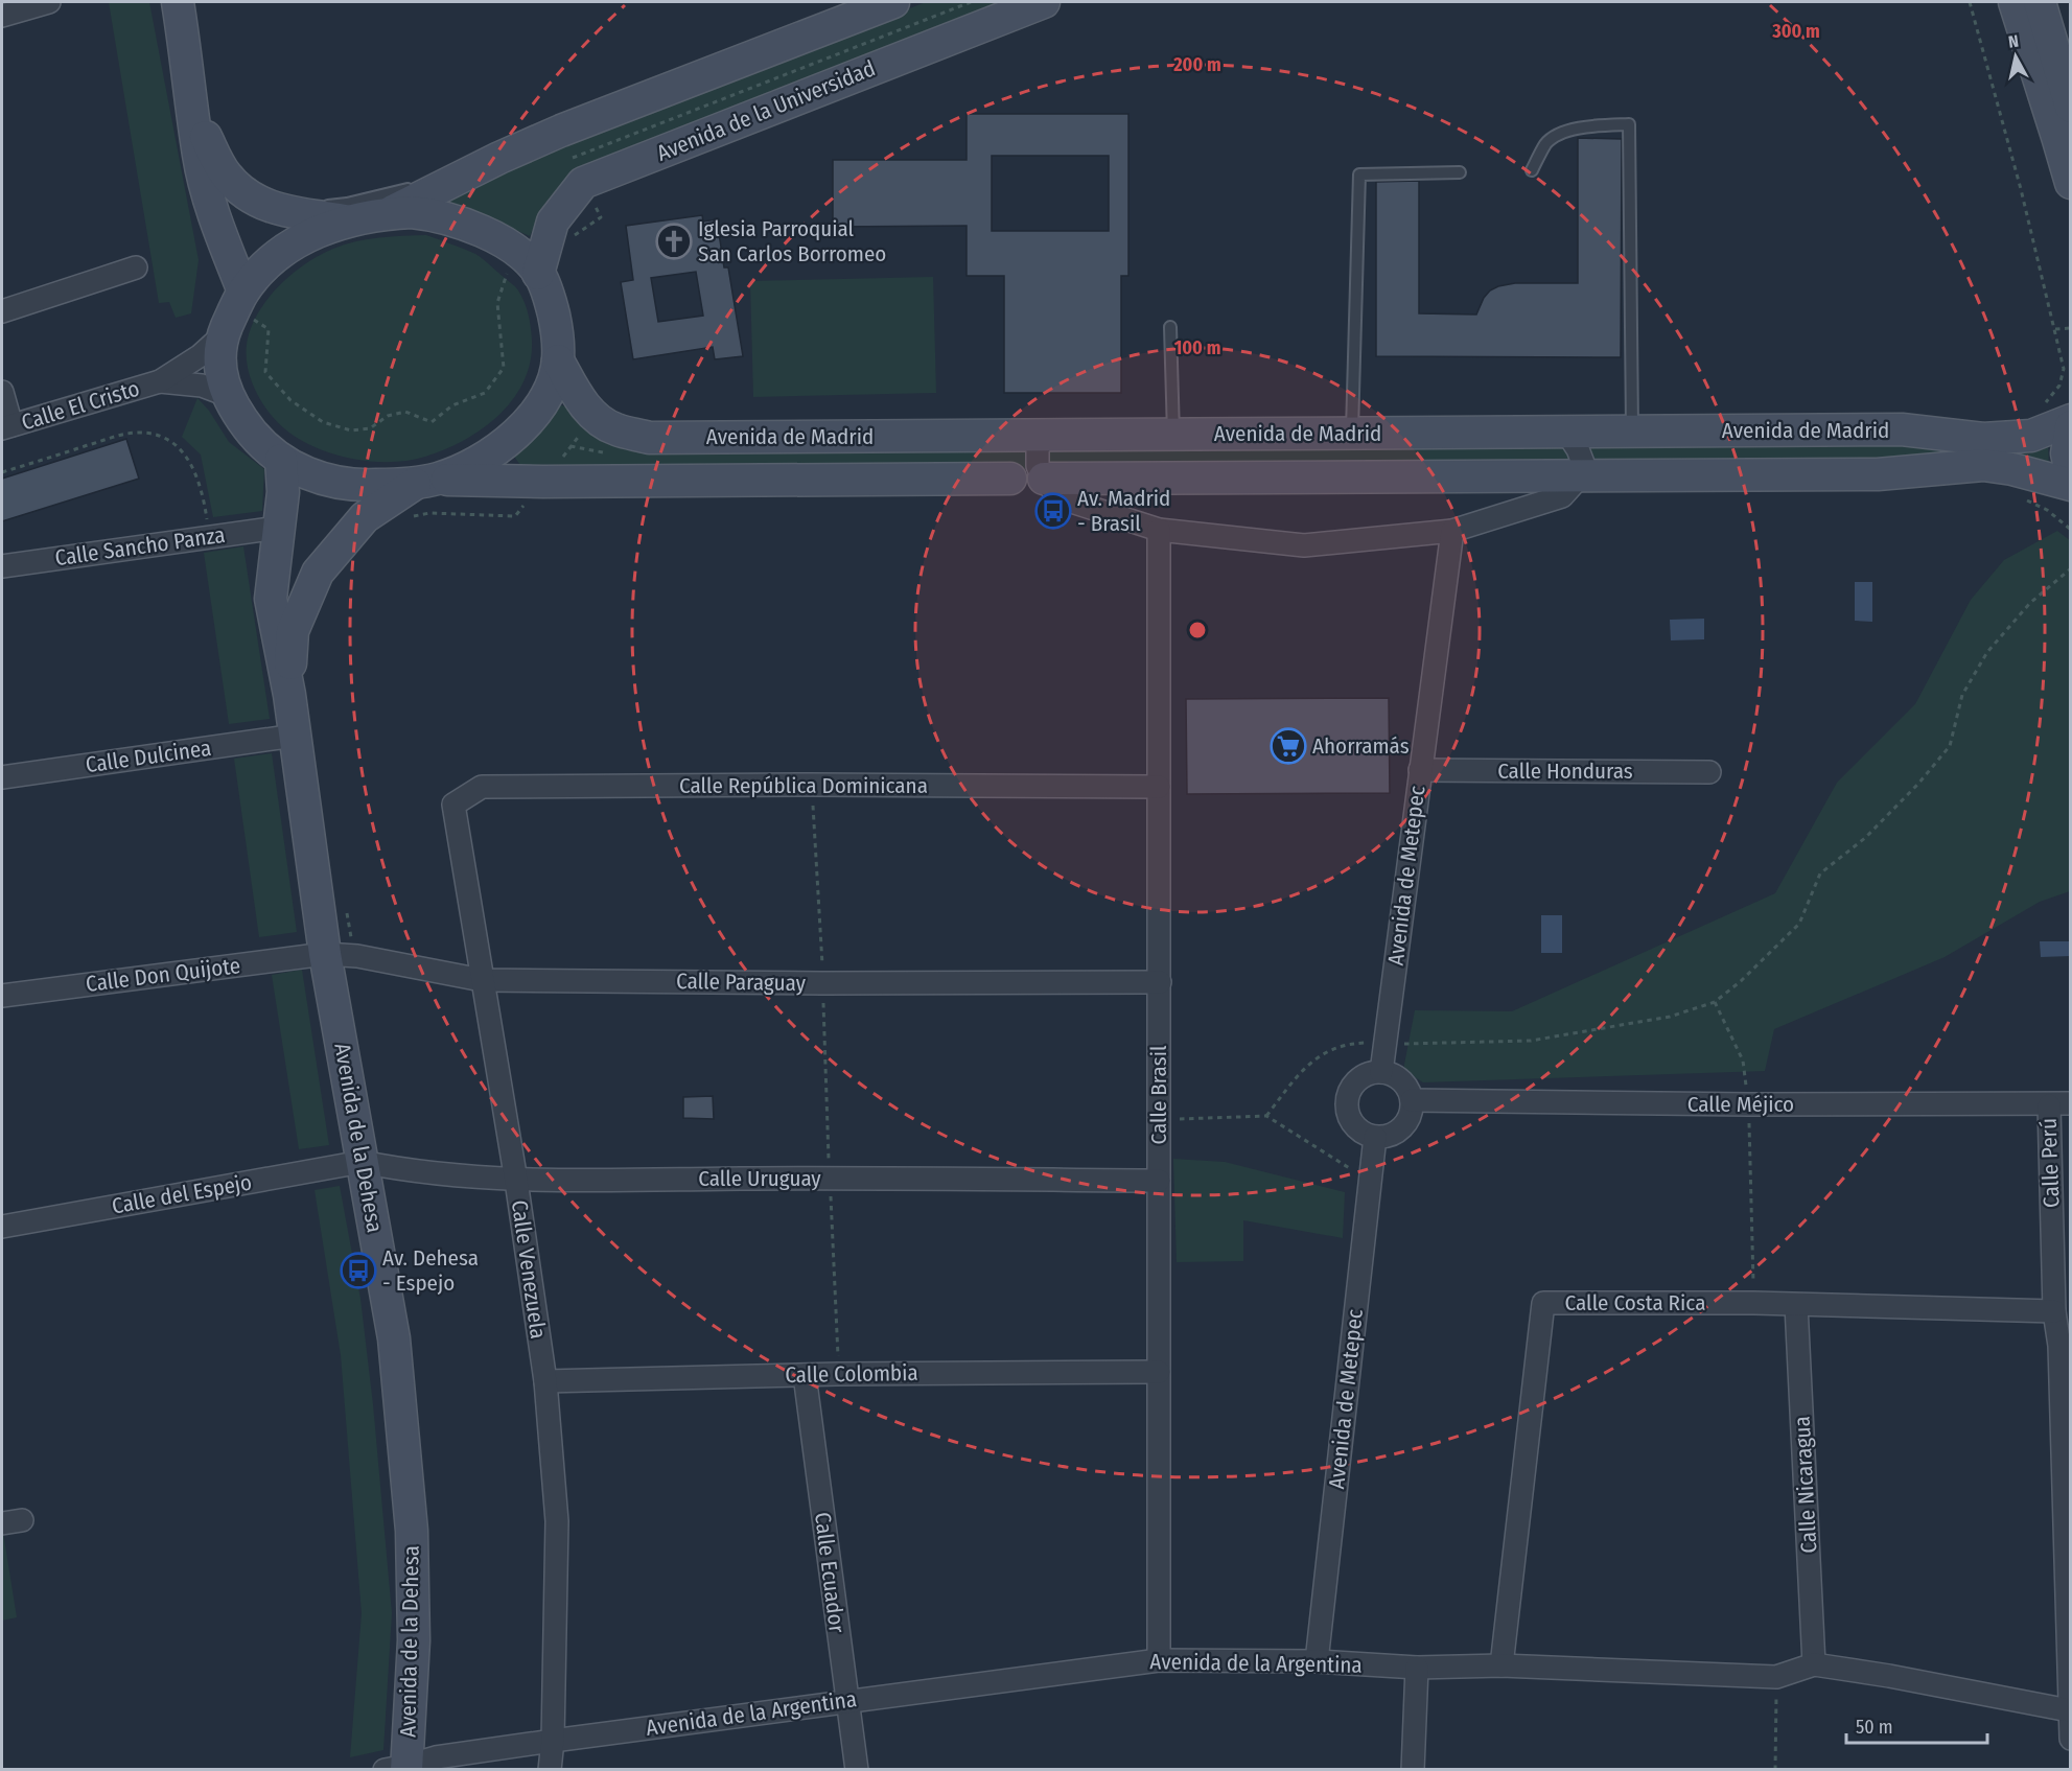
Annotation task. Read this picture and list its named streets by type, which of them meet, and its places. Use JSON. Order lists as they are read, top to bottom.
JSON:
{
  "streets": {
    "street": [
      "Avenida de la Universidad",
      "Calle El Cristo",
      "Avenida de Madrid",
      "Calle Sancho Panza",
      "Calle Dulcinea",
      "Calle Honduras",
      "Calle República Dominicana",
      "Avenida de Metepec",
      "Calle Don Quijote",
      "Calle Paraguay",
      "Calle Brasil",
      "Calle Méjico",
      "Avenida de la Dehesa",
      "Calle Perú",
      "Calle Uruguay",
      "Calle del Espejo",
      "Calle Venezuela",
      "Calle Costa Rica",
      "Calle Colombia",
      "Calle Nicaragua",
      "Calle Ecuador",
      "Avenida de la Argentina"
    ]
  },
  "crossings": [
    ["Avenida de Madrid", "Avenida de la Dehesa"],
    ["Calle Sancho Panza", "Avenida de la Dehesa"],
    ["Calle Dulcinea", "Avenida de la Dehesa"],
    ["Calle Honduras", "Avenida de Metepec"],
    ["Calle República Dominicana", "Calle Brasil"],
    ["Calle República Dominicana", "Calle Venezuela"],
    ["Avenida de Metepec", "Calle Méjico"],
    ["Avenida de Metepec", "Avenida de la Argentina"],
    ["Calle Don Quijote", "Calle Paraguay"],
    ["Calle Don Quijote", "Avenida de la Dehesa"],
    ["Calle Paraguay", "Calle Brasil"],
    ["Calle Paraguay", "Avenida de la Dehesa"],
    ["Calle Paraguay", "Calle Venezuela"],
    ["Calle Brasil", "Calle Uruguay"],
    ["Calle Brasil", "Calle Colombia"],
    ["Calle Brasil", "Avenida de la Argentina"],
    ["Calle Méjico", "Calle Perú"],
    ["Avenida de la Dehesa", "Calle Uruguay"],
    ["Avenida de la Dehesa", "Calle del Espejo"],
    ["Avenida de la Dehesa", "Avenida de la Argentina"],
    ["Calle Perú", "Calle Costa Rica"],
    ["Calle Perú", "Avenida de la Argentina"],
    ["Calle Uruguay", "Calle del Espejo"],
    ["Calle Uruguay", "Calle Venezuela"],
    ["Calle Venezuela", "Calle Colombia"],
    ["Calle Venezuela", "Avenida de la Argentina"],
    ["Calle Costa Rica", "Calle Nicaragua"],
    ["Calle Costa Rica", "Avenida de la Argentina"],
    ["Calle Colombia", "Calle Ecuador"],
    ["Calle Nicaragua", "Avenida de la Argentina"],
    ["Calle Ecuador", "Avenida de la Argentina"]
  ],
  "places": {
    "church": ["Iglesia Parroquial San Carlos Borromeo"],
    "bus stop": ["Av. Madrid - Brasil", "Av. Dehesa - Espejo"],
    "supermarket": ["Ahorramás"]
  },
  "scale_bar": "50 m",
  "north": "top",
  "rings": ["300 m", "200 m", "100 m"]
}
